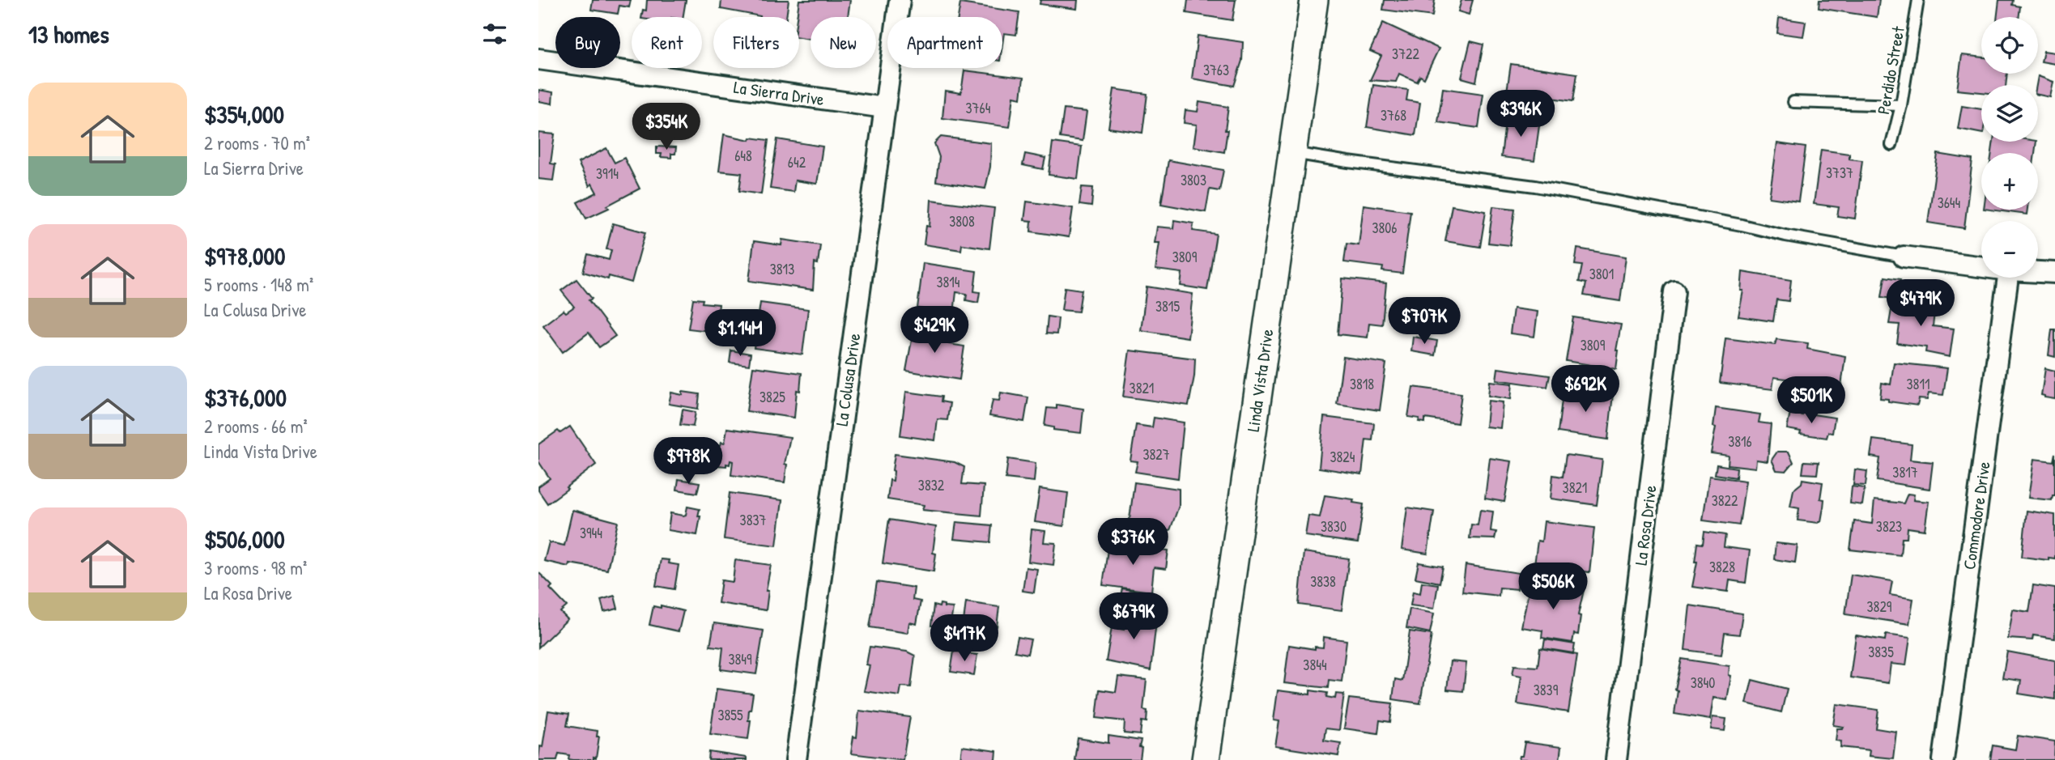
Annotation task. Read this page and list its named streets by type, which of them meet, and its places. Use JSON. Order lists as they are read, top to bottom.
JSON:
{
  "streets": {
    "main road": ["Linda Vista Drive"],
    "street": [
      "La Sierra Drive",
      "La Colusa Drive",
      "Commodore Drive",
      "La Rosa Drive"
    ],
    "lane": ["Perdido Street"]
  },
  "crossings": [
    ["La Sierra Drive", "La Colusa Drive"]
  ],
  "house_numbers": [
    "3722",
    "3763",
    "3764",
    "3768",
    "648",
    "642",
    "3737",
    "3914",
    "3803",
    "3644",
    "3808",
    "3806",
    "3809",
    "3813",
    "3801",
    "3814",
    "3815",
    "3809",
    "3818",
    "3811",
    "3821",
    "3825",
    "3816",
    "3827",
    "3824",
    "3817",
    "3832",
    "3821",
    "3822",
    "3837",
    "3830",
    "3823",
    "3944",
    "3828",
    "3838",
    "3829",
    "3835",
    "3849",
    "3844",
    "3840",
    "3839",
    "3855"
  ],
  "page": {
    "heading": "13 homes",
    "map_buttons": ["+", "−"],
    "chip": [
      "Buy",
      "Rent",
      "Filters",
      "New",
      "Apartment"
    ],
    "list": [
      {
        "name": "$354,000",
        "note": "2 rooms · 70 m² · La Sierra Drive"
      },
      {
        "name": "$978,000",
        "note": "5 rooms · 148 m² · La Colusa Drive"
      },
      {
        "name": "$376,000",
        "note": "2 rooms · 66 m² · Linda Vista Drive"
      },
      {
        "name": "$506,000",
        "note": "3 rooms · 98 m² · La Rosa Drive"
      }
    ],
    "price": [
      "$396K",
      "$354K",
      "$479K",
      "$707K",
      "$429K",
      "$1.14M",
      "$692K",
      "$501K",
      "$978K",
      "$376K",
      "$506K",
      "$679K",
      "$417K"
    ]
  }
}
